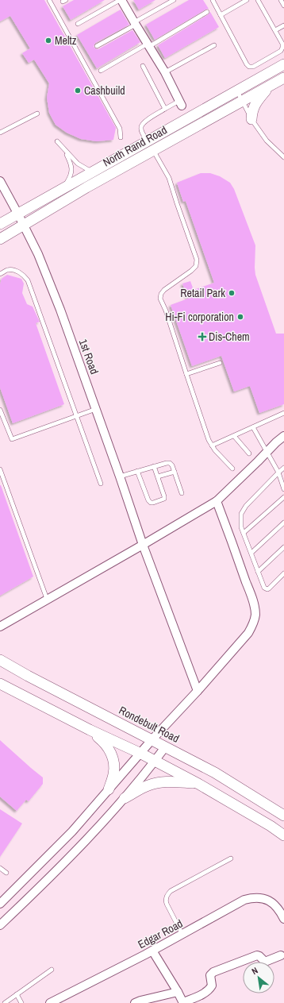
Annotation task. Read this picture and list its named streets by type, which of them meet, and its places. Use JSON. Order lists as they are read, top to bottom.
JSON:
{
  "streets": {
    "main road": ["North Rand Road", "Rondebult Road"],
    "street": ["1st Road", "Edgar Road"]
  },
  "crossings": [
    ["North Rand Road", "1st Road"]
  ],
  "places": {
    "other": [
      "Meltz",
      "Cashbuild",
      "Retail Park",
      "Hi-Fi corporation"
    ],
    "health": ["Dis-Chem"]
  },
  "north": "top left"
}
